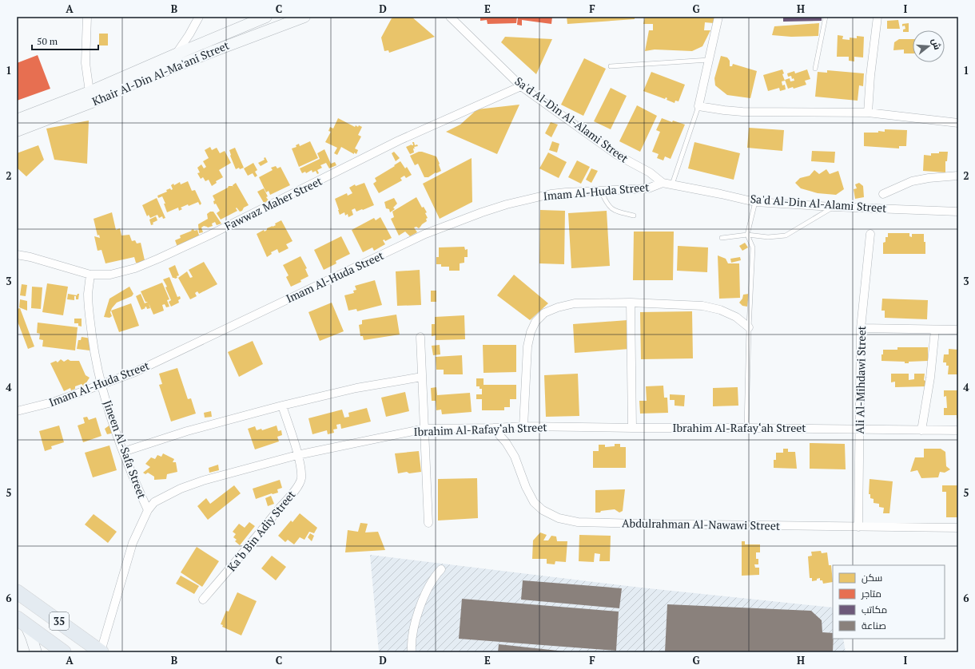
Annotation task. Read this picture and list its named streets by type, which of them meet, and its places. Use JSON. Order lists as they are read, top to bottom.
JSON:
{
  "streets": {
    "highway": ["35"],
    "street": [
      "Khair Al-Din Al-Ma'ani Street",
      "Sa'd Al-Din Al-Alami Street",
      "Imam Al-Huda Street",
      "Fawwaz Maher Street",
      "Ali Al-Mihdawi Street",
      "Ibrahim Al-Rafay‘ah Street",
      "Jineen Al-Safa Street",
      "Abdulrahman Al-Nawawi Street",
      "Ka‘b Bin Adiy Street"
    ]
  },
  "crossings": [
    ["Sa'd Al-Din Al-Alami Street", "Imam Al-Huda Street"],
    ["Sa'd Al-Din Al-Alami Street", "Fawwaz Maher Street"],
    ["Imam Al-Huda Street", "Jineen Al-Safa Street"],
    ["Fawwaz Maher Street", "Jineen Al-Safa Street"],
    ["Ali Al-Mihdawi Street", "Ibrahim Al-Rafay‘ah Street"],
    ["Ali Al-Mihdawi Street", "Abdulrahman Al-Nawawi Street"],
    ["Ibrahim Al-Rafay‘ah Street", "Jineen Al-Safa Street"],
    ["Ibrahim Al-Rafay‘ah Street", "Abdulrahman Al-Nawawi Street"],
    ["Ibrahim Al-Rafay‘ah Street", "Ka‘b Bin Adiy Street"],
    ["Ibrahim Al-Rafay‘ah Street", "35"]
  ],
  "legend": [
    "سكن",
    "متاجر",
    "مكاتب",
    "صناعة"
  ],
  "scale_bar": "50 m",
  "north": "right",
  "grid": {
    "columns": [
      "A",
      "B",
      "C",
      "D",
      "E",
      "F",
      "G",
      "H",
      "I"
    ],
    "rows": [
      "1",
      "2",
      "3",
      "4",
      "5",
      "6"
    ]
  }
}
